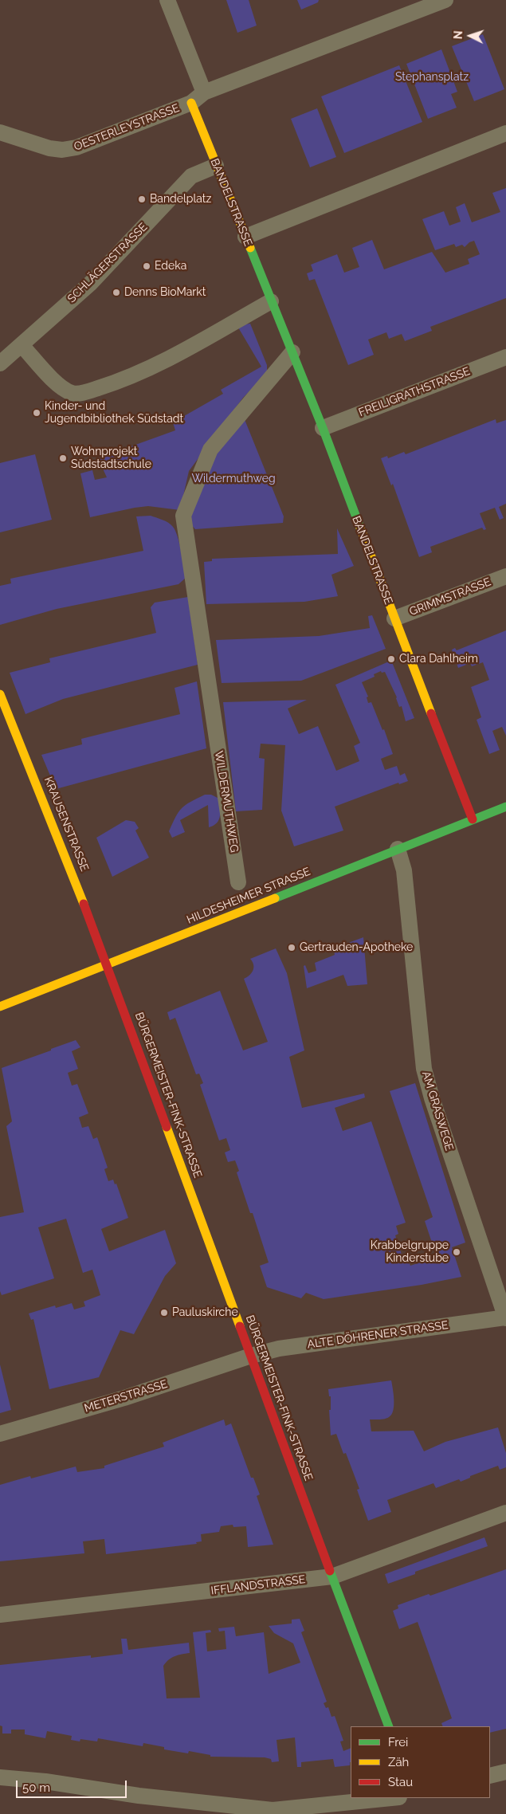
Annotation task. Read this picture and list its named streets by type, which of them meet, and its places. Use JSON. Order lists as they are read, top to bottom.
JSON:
{
  "streets": {
    "street": [
      "OESTERLEYSTRASSE",
      "BANDELSTRASSE",
      "SCHLÄGERSTRASSE",
      "FREILIGRATHSTRASSE",
      "GRIMMSTRASSE",
      "WILDERMUTHWEG",
      "KRAUSENSTRASSE",
      "HILDESHEIMER STRASSE",
      "BÜRGERMEISTER-FINK-STRASSE",
      "AM GRASWEGE",
      "ALTE DÖHRENER STRASSE",
      "METERSTRASSE",
      "IFFLANDSTRASSE"
    ]
  },
  "crossings": [
    ["OESTERLEYSTRASSE", "BANDELSTRASSE"],
    ["BANDELSTRASSE", "SCHLÄGERSTRASSE"],
    ["BANDELSTRASSE", "FREILIGRATHSTRASSE"],
    ["BANDELSTRASSE", "GRIMMSTRASSE"],
    ["BANDELSTRASSE", "WILDERMUTHWEG"],
    ["BANDELSTRASSE", "HILDESHEIMER STRASSE"],
    ["KRAUSENSTRASSE", "HILDESHEIMER STRASSE"],
    ["KRAUSENSTRASSE", "BÜRGERMEISTER-FINK-STRASSE"],
    ["HILDESHEIMER STRASSE", "BÜRGERMEISTER-FINK-STRASSE"],
    ["HILDESHEIMER STRASSE", "AM GRASWEGE"],
    ["BÜRGERMEISTER-FINK-STRASSE", "ALTE DÖHRENER STRASSE"],
    ["BÜRGERMEISTER-FINK-STRASSE", "METERSTRASSE"],
    ["BÜRGERMEISTER-FINK-STRASSE", "IFFLANDSTRASSE"],
    ["AM GRASWEGE", "ALTE DÖHRENER STRASSE"],
    ["ALTE DÖHRENER STRASSE", "METERSTRASSE"]
  ],
  "parks": ["Stephansplatz", "Wildermuthweg"],
  "places": [
    "Bandelplatz",
    "Edeka",
    "Denns BioMarkt",
    "Kinder- und Jugendbibliothek Südstadt",
    "Wohnprojekt Südstadtschule",
    "Clara Dahlheim",
    "Gertrauden-Apotheke",
    "Krabbelgruppe Kinderstube",
    "Pauluskirche"
  ],
  "legend": ["Frei", "Zäh", "Stau"],
  "scale_bar": "50 m",
  "north": "left"
}
